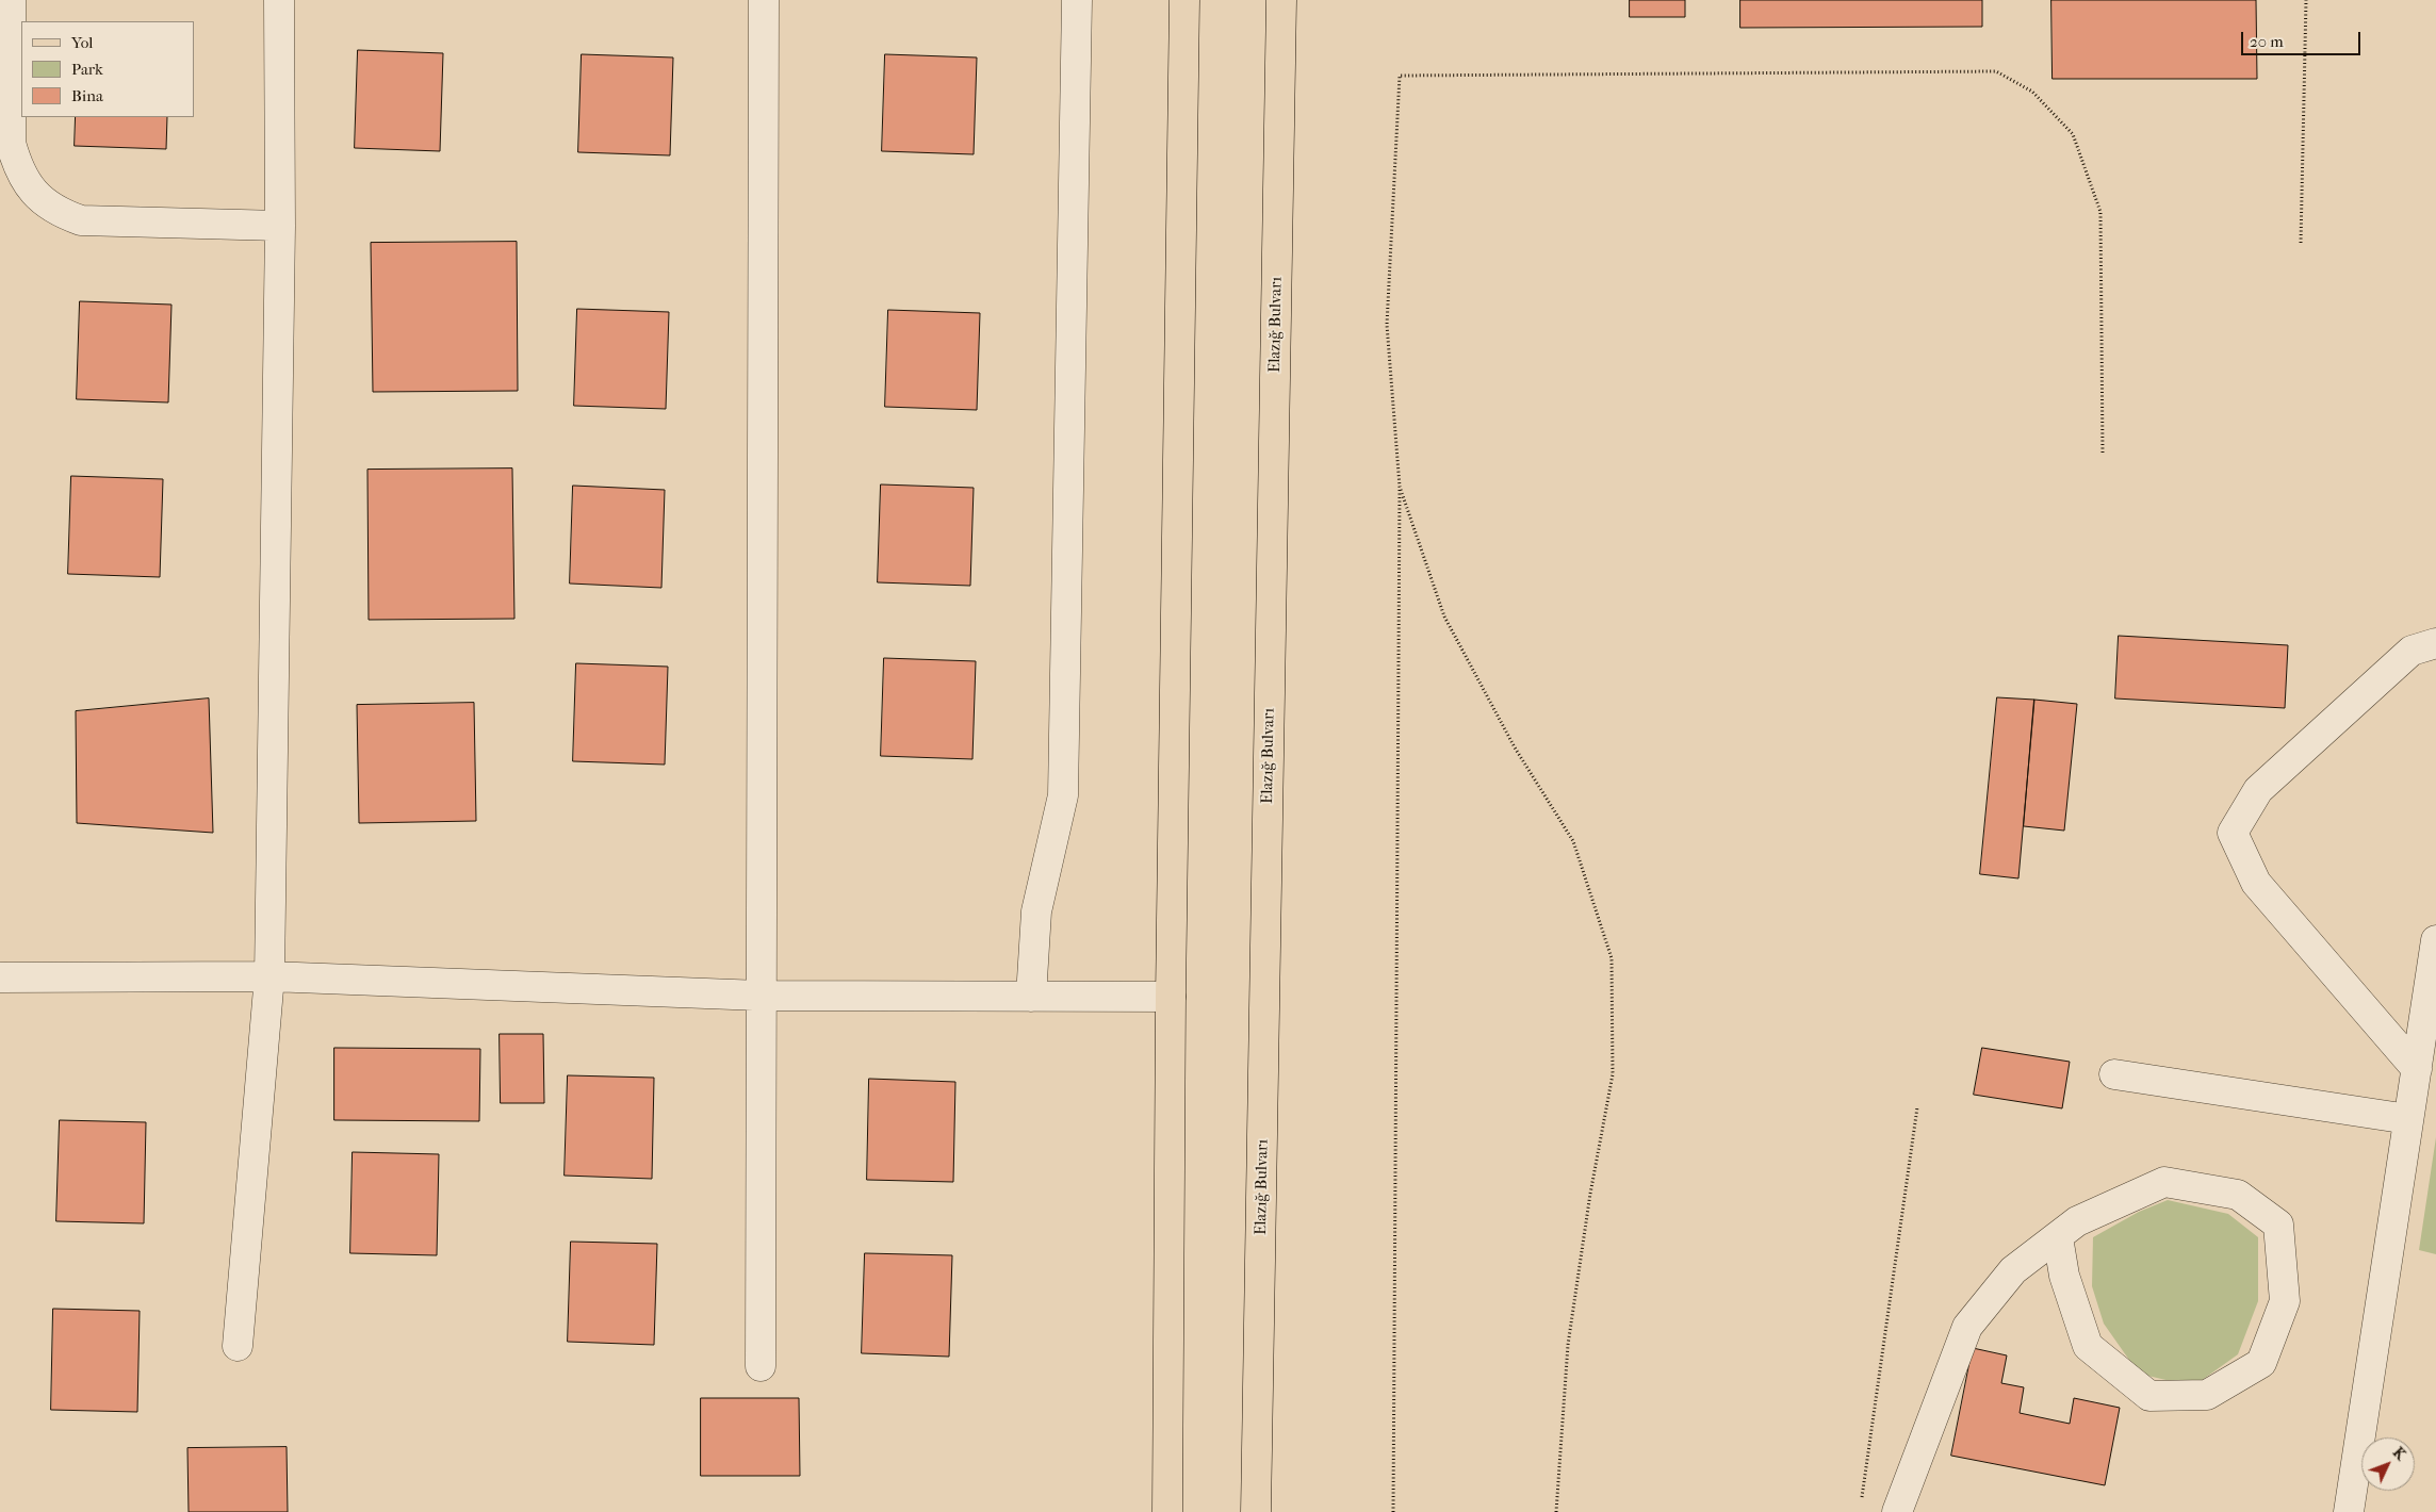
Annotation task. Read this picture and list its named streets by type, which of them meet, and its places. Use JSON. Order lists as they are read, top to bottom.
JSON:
{
  "streets": {
    "main road": ["Elazığ Bulvarı"]
  },
  "legend": ["Yol", "Park", "Bina"],
  "scale_bar": "20 m",
  "north": "top right"
}
